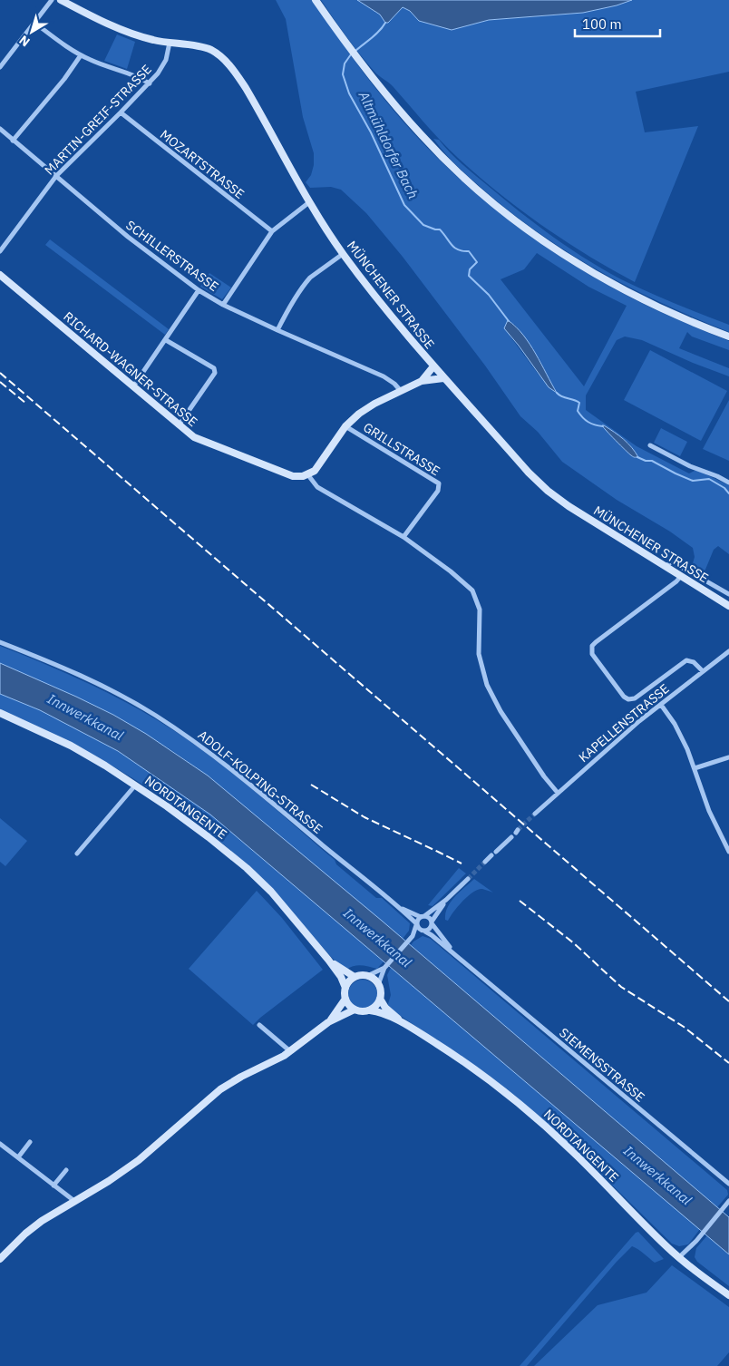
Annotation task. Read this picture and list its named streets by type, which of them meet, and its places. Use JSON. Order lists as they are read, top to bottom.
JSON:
{
  "streets": {
    "street": [
      "MARTIN-GREIF-STRASSE",
      "MOZARTSTRASSE",
      "SCHILLERSTRASSE",
      "MÜNCHENER STRASSE",
      "RICHARD-WAGNER-STRASSE",
      "GRILLSTRASSE",
      "KAPELLENSTRASSE",
      "ADOLF-KOLPING-STRASSE",
      "NORDTANGENTE",
      "SIEMENSSTRASSE"
    ]
  },
  "crossings": [
    ["MARTIN-GREIF-STRASSE", "MOZARTSTRASSE"],
    ["MARTIN-GREIF-STRASSE", "SCHILLERSTRASSE"],
    ["MARTIN-GREIF-STRASSE", "MÜNCHENER STRASSE"],
    ["ADOLF-KOLPING-STRASSE", "SIEMENSSTRASSE"]
  ],
  "water": ["Altmühldorfer Bach", "Innwerkkanal"],
  "scale_bar": "100 m",
  "north": "bottom left"
}
